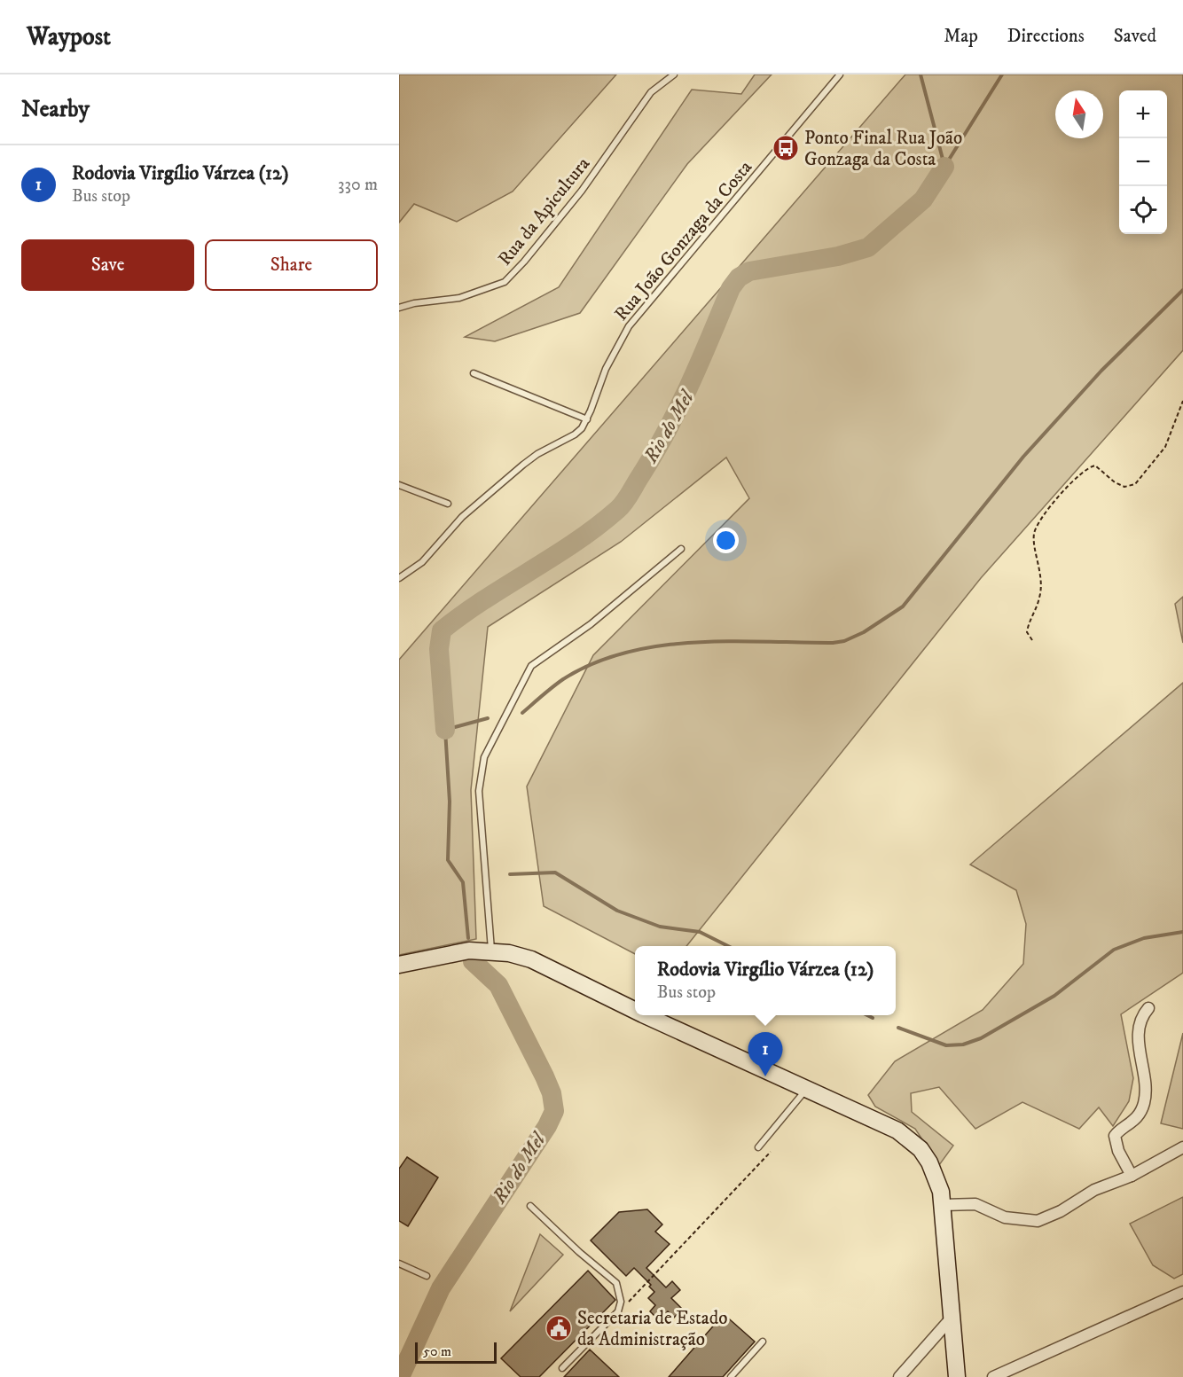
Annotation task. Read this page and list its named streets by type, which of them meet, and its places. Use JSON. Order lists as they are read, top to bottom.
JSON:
{
  "streets": {
    "lane": ["Rua da Apicultura", "Rua João Gonzaga da Costa"]
  },
  "water": ["Rio do Mel"],
  "places": {
    "bus stop": ["Ponto Final Rua João Gonzaga da Costa"],
    "public building": ["Secretaria de Estado da Administração"]
  },
  "scale_bar": "50 m",
  "north": "top",
  "page": {
    "header": "Waypost",
    "nav": ["Map", "Directions", "Saved"],
    "heading": "Nearby",
    "map_buttons": ["+", "−"],
    "list": [
      {
        "mark": "1",
        "name": "Rodovia Virgílio Várzea (12)",
        "note": "Bus stop",
        "value": "330 m"
      }
    ],
    "buttons": ["Save", "Share"],
    "popup": ["Rodovia Virgílio Várzea (12)", "Bus stop"],
    "pins": "1",
    "scale": "50 m"
  }
}
